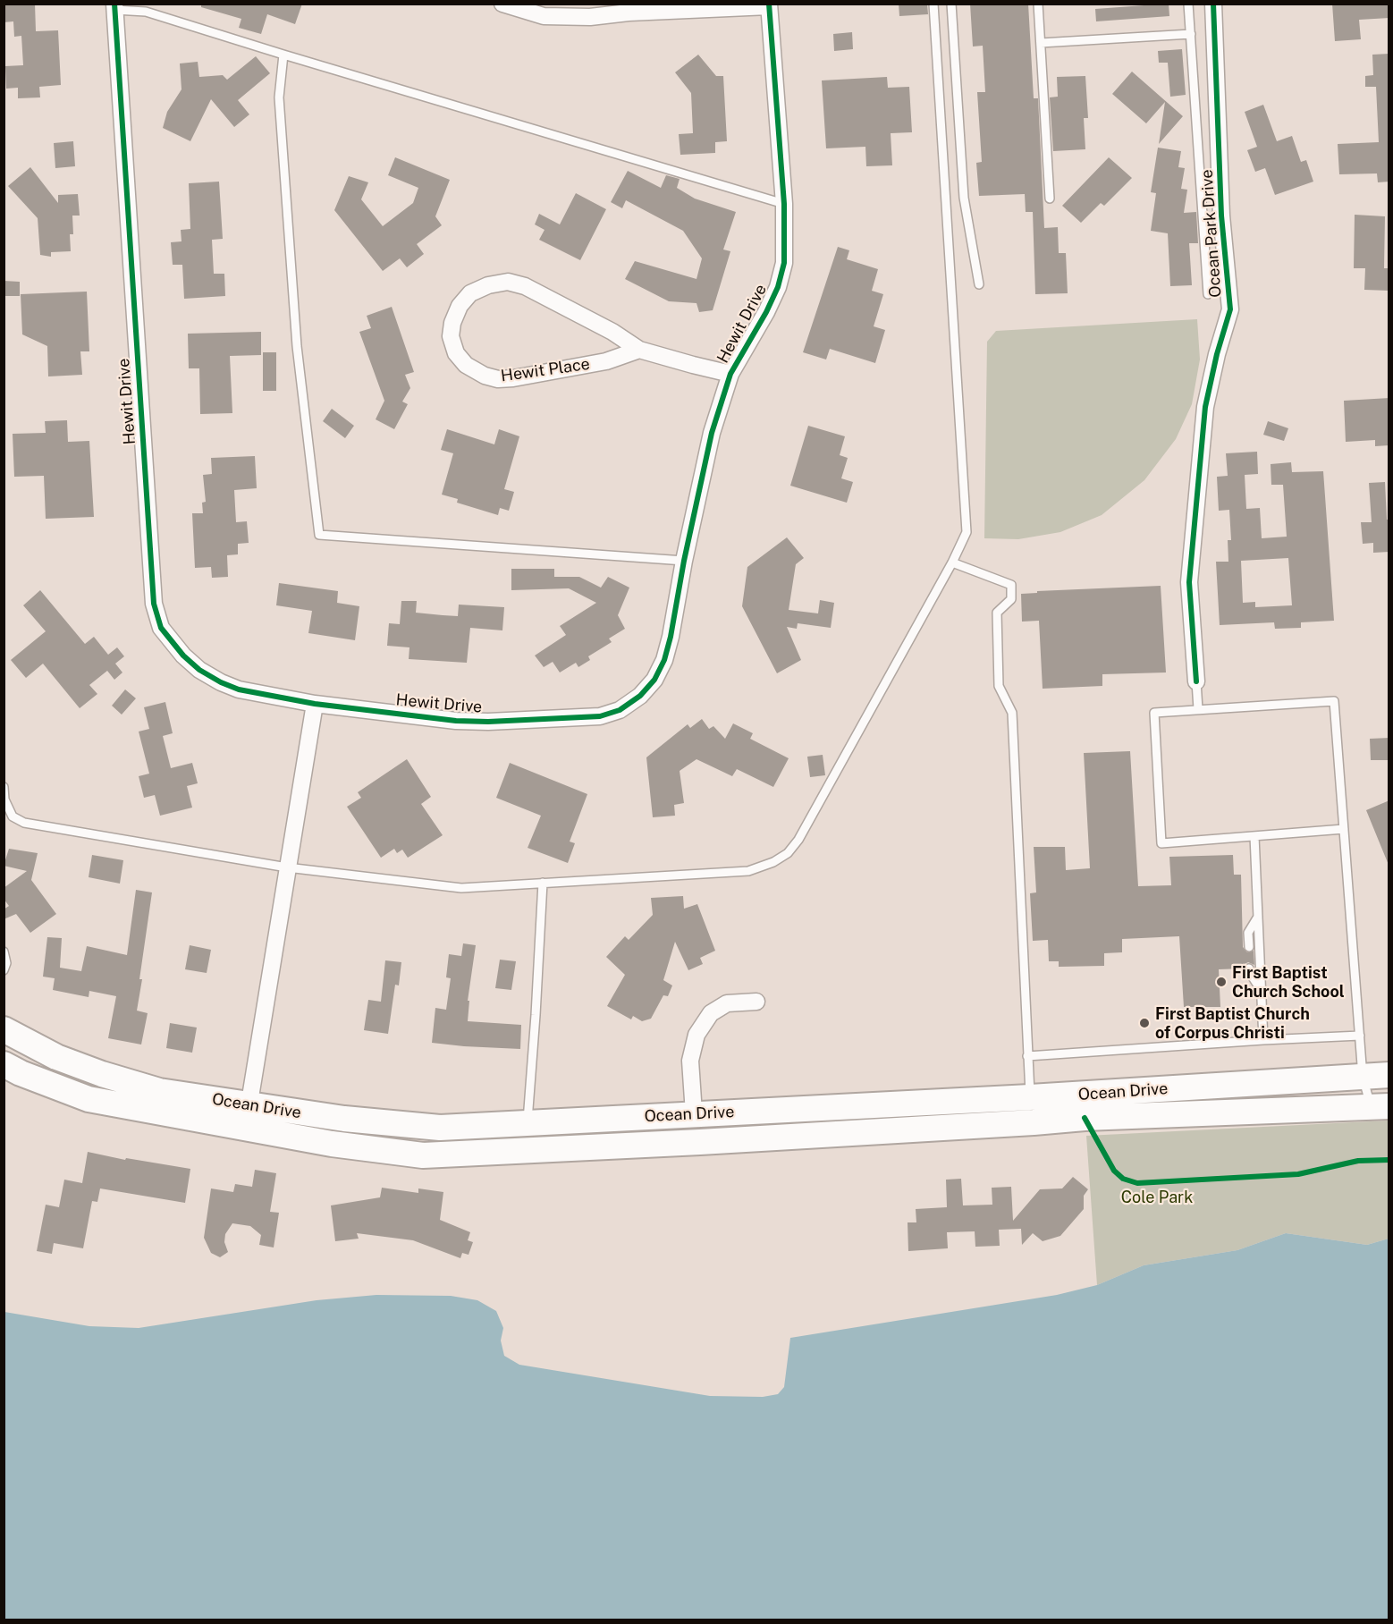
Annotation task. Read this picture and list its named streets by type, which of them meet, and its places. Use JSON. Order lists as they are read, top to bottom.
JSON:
{
  "streets": {
    "main road": ["Ocean Drive"],
    "street": ["Ocean Park Drive", "Hewit Drive", "Hewit Place"]
  },
  "crossings": [
    ["Hewit Drive", "Hewit Place"]
  ],
  "parks": ["Cole Park"],
  "places": ["First Baptist Church School", "First Baptist Church of Corpus Christi"]
}
